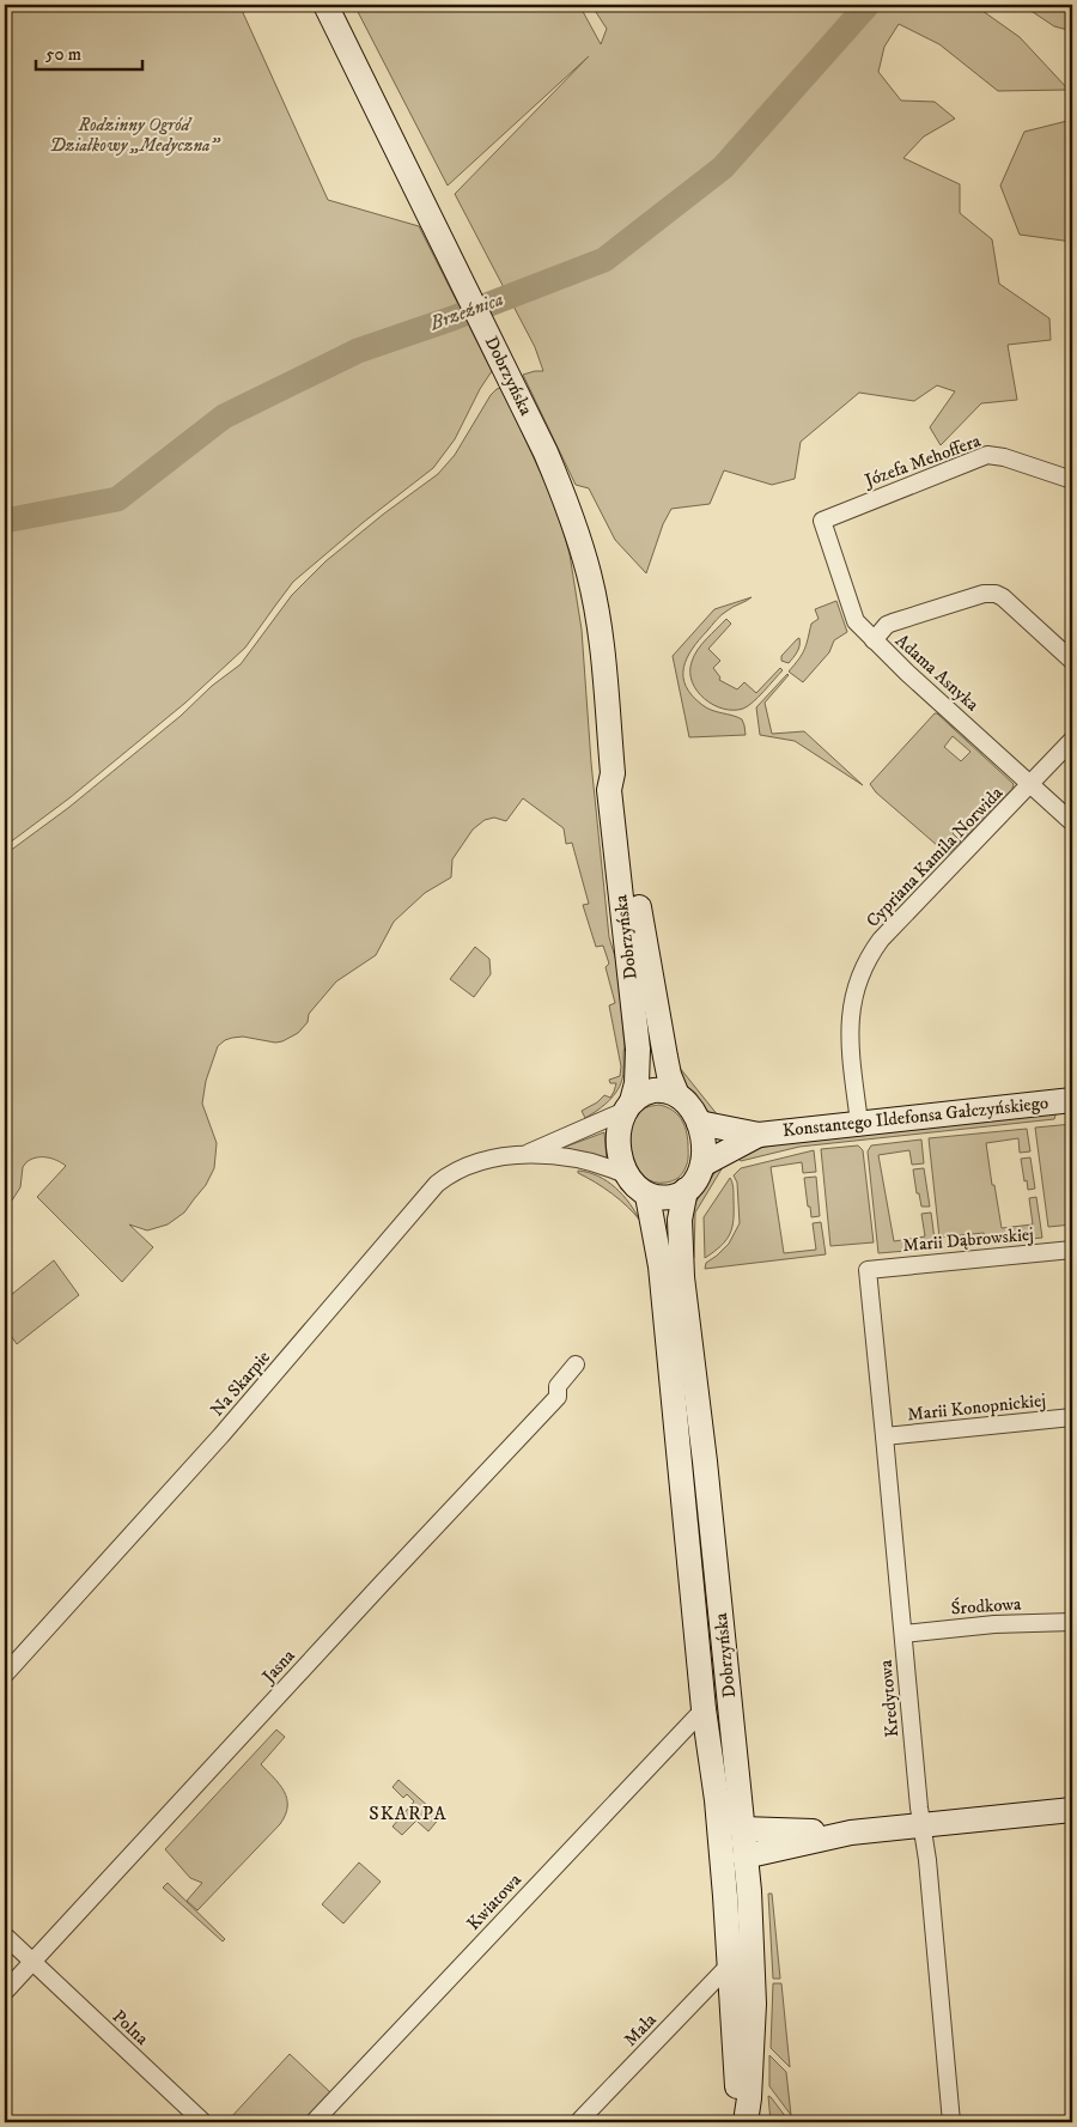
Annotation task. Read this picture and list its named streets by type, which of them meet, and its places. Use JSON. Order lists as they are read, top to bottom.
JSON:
{
  "streets": {
    "main road": ["Dobrzyńska", "Konstantego Ildefonsa Gałczyńskiego"],
    "street": [
      "Józefa Mehoffera",
      "Adama Asnyka",
      "Cypriana Kamila Norwida",
      "Marii Dąbrowskiej",
      "Na Skarpie",
      "Marii Konopnickiej",
      "Środkowa",
      "Jasna",
      "Kredytowa",
      "Kwiatowa",
      "Polna",
      "Mała"
    ]
  },
  "crossings": [
    ["Dobrzyńska", "Konstantego Ildefonsa Gałczyńskiego"],
    ["Dobrzyńska", "Kwiatowa"],
    ["Dobrzyńska", "Mała"],
    ["Józefa Mehoffera", "Adama Asnyka"],
    ["Adama Asnyka", "Cypriana Kamila Norwida"],
    ["Cypriana Kamila Norwida", "Konstantego Ildefonsa Gałczyńskiego"],
    ["Marii Dąbrowskiej", "Kredytowa"],
    ["Marii Konopnickiej", "Kredytowa"],
    ["Środkowa", "Kredytowa"],
    ["Jasna", "Polna"]
  ],
  "districts": ["SKARPA"],
  "water": ["Brzeźnica"],
  "parks": ["Rodzinny Ogród Działkowy „Medyczna”"],
  "scale_bar": "50 m"
}
